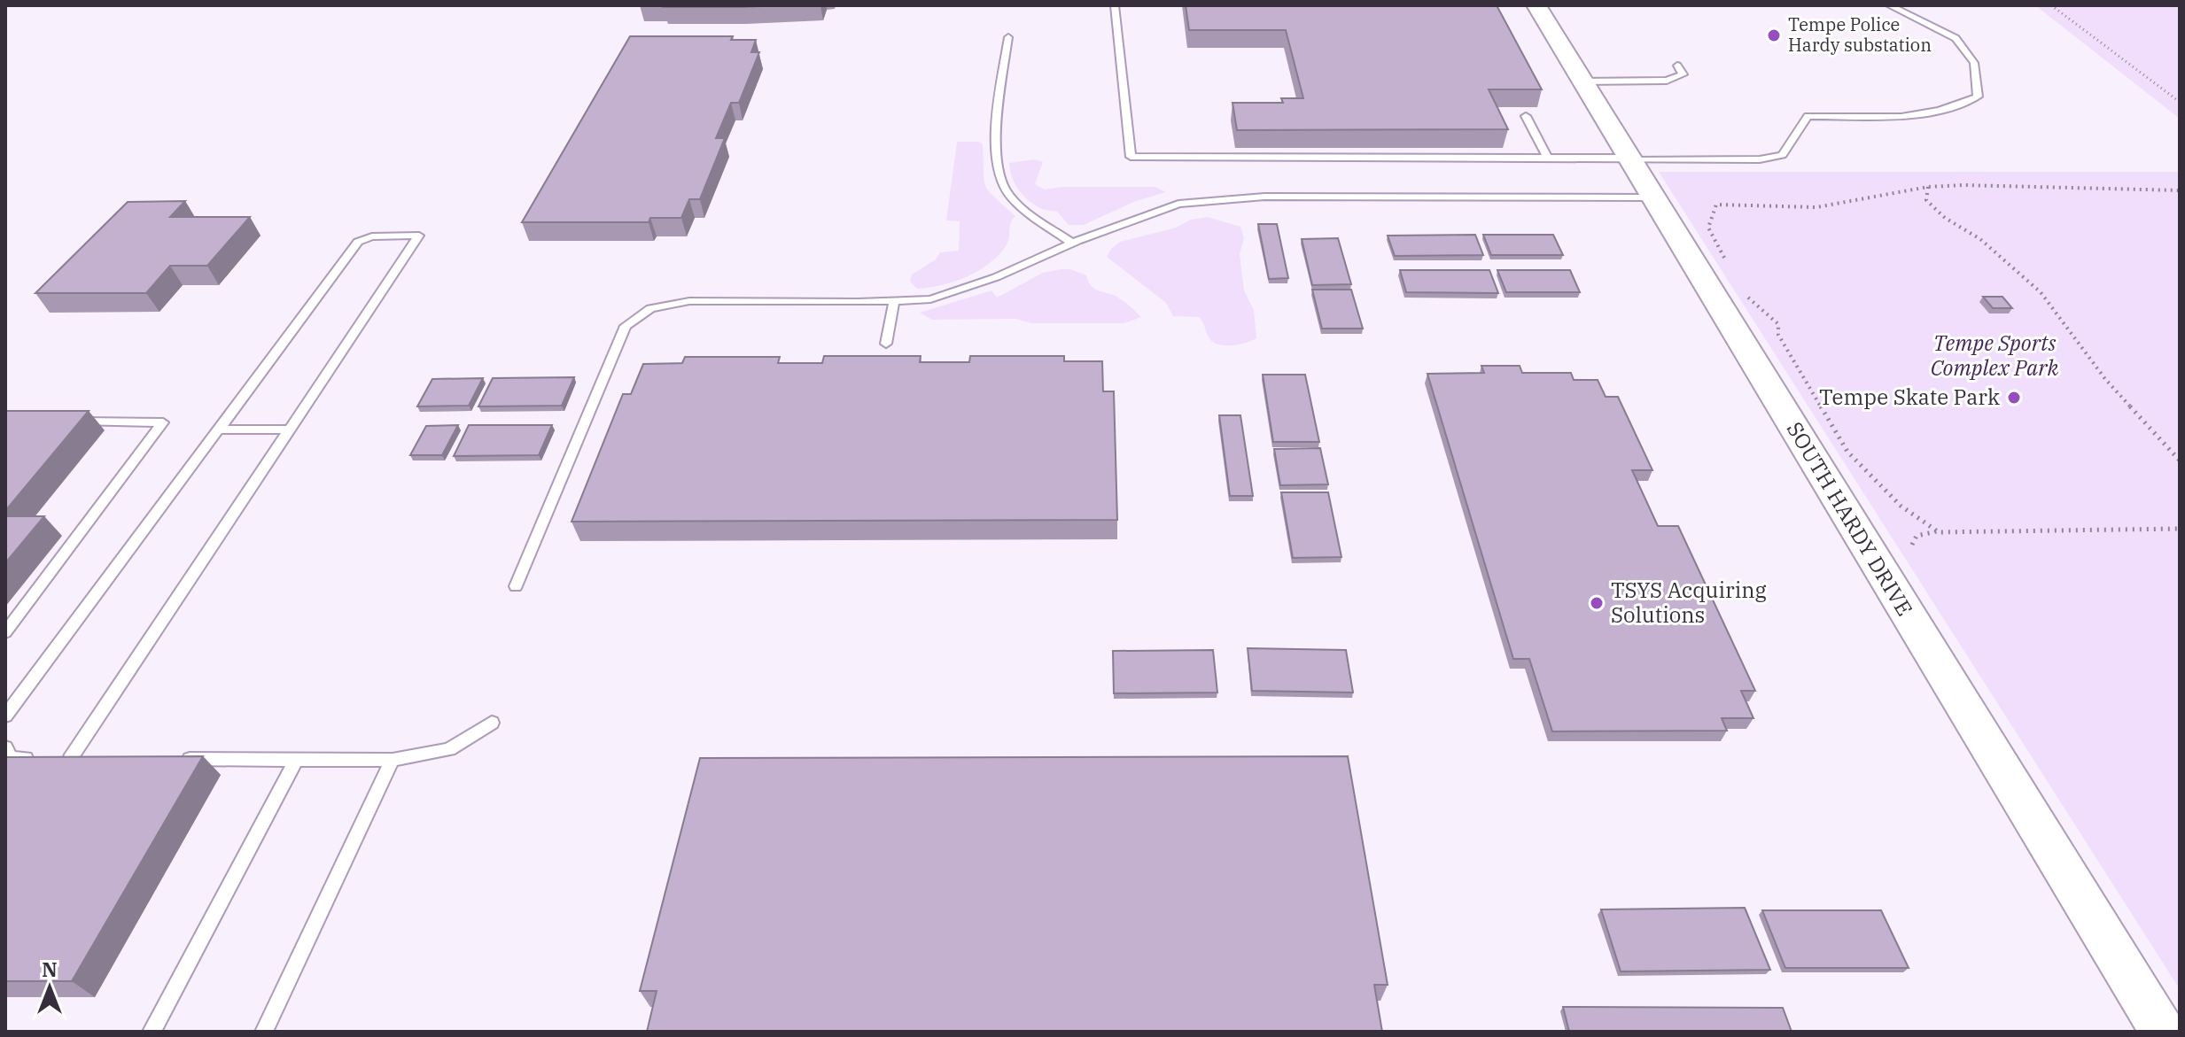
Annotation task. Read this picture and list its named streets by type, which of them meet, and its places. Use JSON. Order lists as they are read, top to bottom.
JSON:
{
  "streets": {
    "street": ["SOUTH HARDY DRIVE"]
  },
  "parks": ["Tempe Sports Complex Park"],
  "places": ["Tempe Police Hardy substation", "Tempe Skate Park", "TSYS Acquiring Solutions"],
  "north": "top"
}
